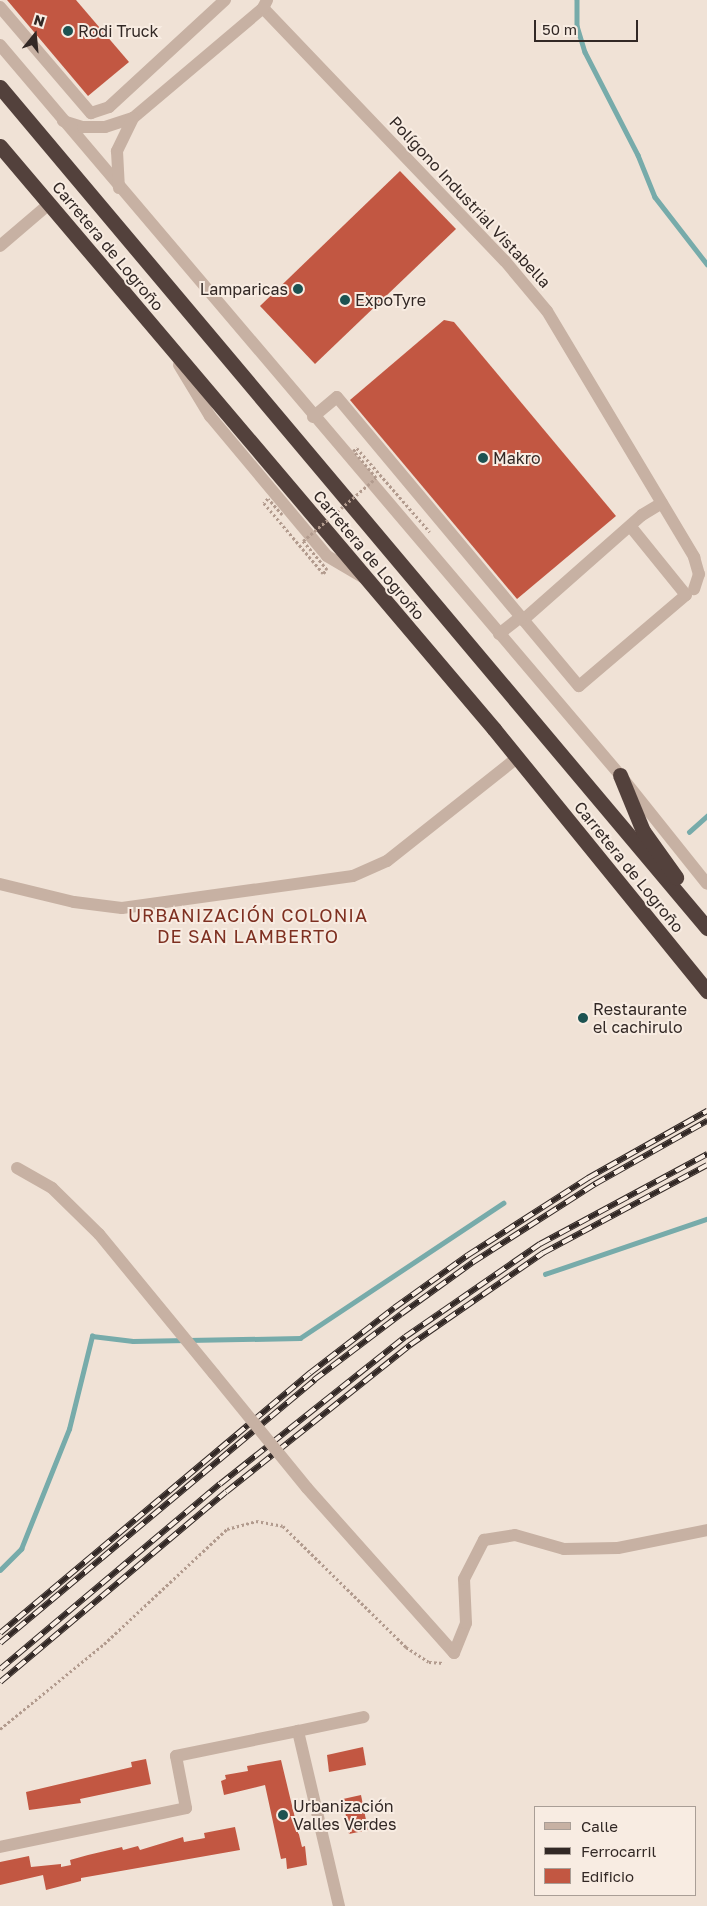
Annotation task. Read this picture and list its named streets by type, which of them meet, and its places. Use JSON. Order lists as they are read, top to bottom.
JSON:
{
  "streets": {
    "highway": ["Carretera de Logroño"],
    "street": ["Polígono Industrial Vistabella"]
  },
  "districts": ["URBANIZACIÓN COLONIA DE SAN LAMBERTO"],
  "places": [
    "Rodi Truck",
    "Lamparicas",
    "ExpoTyre",
    "Makro",
    "Restaurante el cachirulo",
    "Urbanización Valles Verdes"
  ],
  "legend": ["Calle", "Ferrocarril", "Edificio"],
  "scale_bar": "50 m",
  "north": "top"
}
